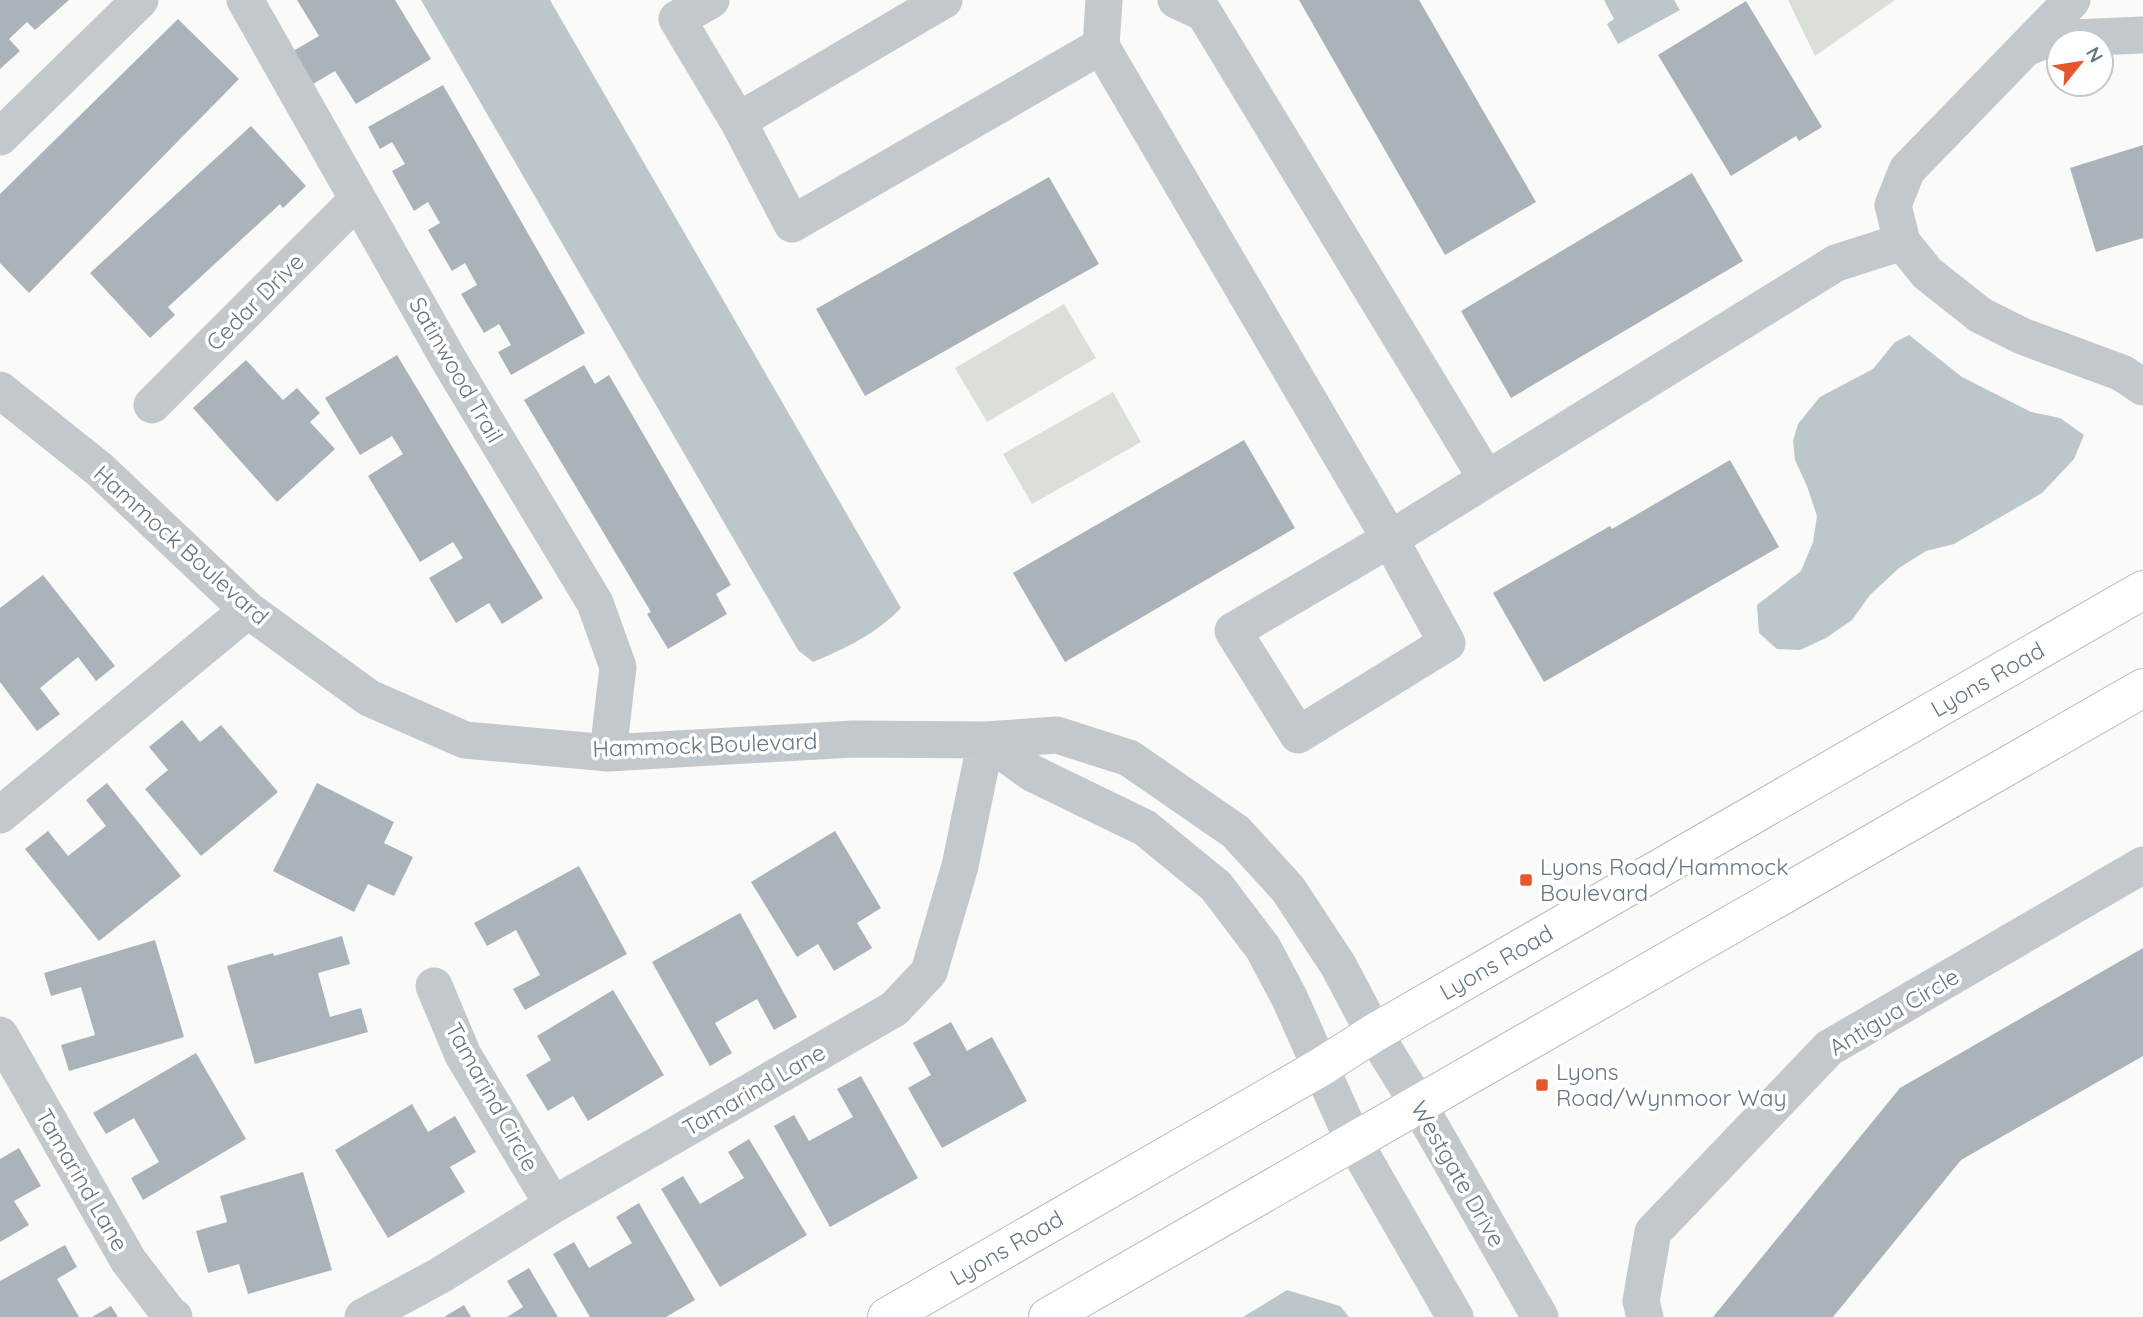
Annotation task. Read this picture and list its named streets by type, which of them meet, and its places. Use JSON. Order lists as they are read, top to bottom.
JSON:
{
  "streets": {
    "main road": ["Lyons Road"],
    "street": [
      "Cedar Drive",
      "Satinwood Trail",
      "Hammock Boulevard",
      "Antigua Circle",
      "Tamarind Lane",
      "Tamarind Circle",
      "Westgate Drive"
    ]
  },
  "crossings": [
    ["Cedar Drive", "Satinwood Trail"],
    ["Satinwood Trail", "Hammock Boulevard"],
    ["Hammock Boulevard", "Lyons Road"],
    ["Hammock Boulevard", "Tamarind Lane"],
    ["Hammock Boulevard", "Westgate Drive"],
    ["Lyons Road", "Westgate Drive"],
    ["Tamarind Lane", "Tamarind Circle"]
  ],
  "places": {
    "transit": ["Lyons Road/Hammock Boulevard", "Lyons Road/Wynmoor Way"]
  },
  "north": "top right"
}
